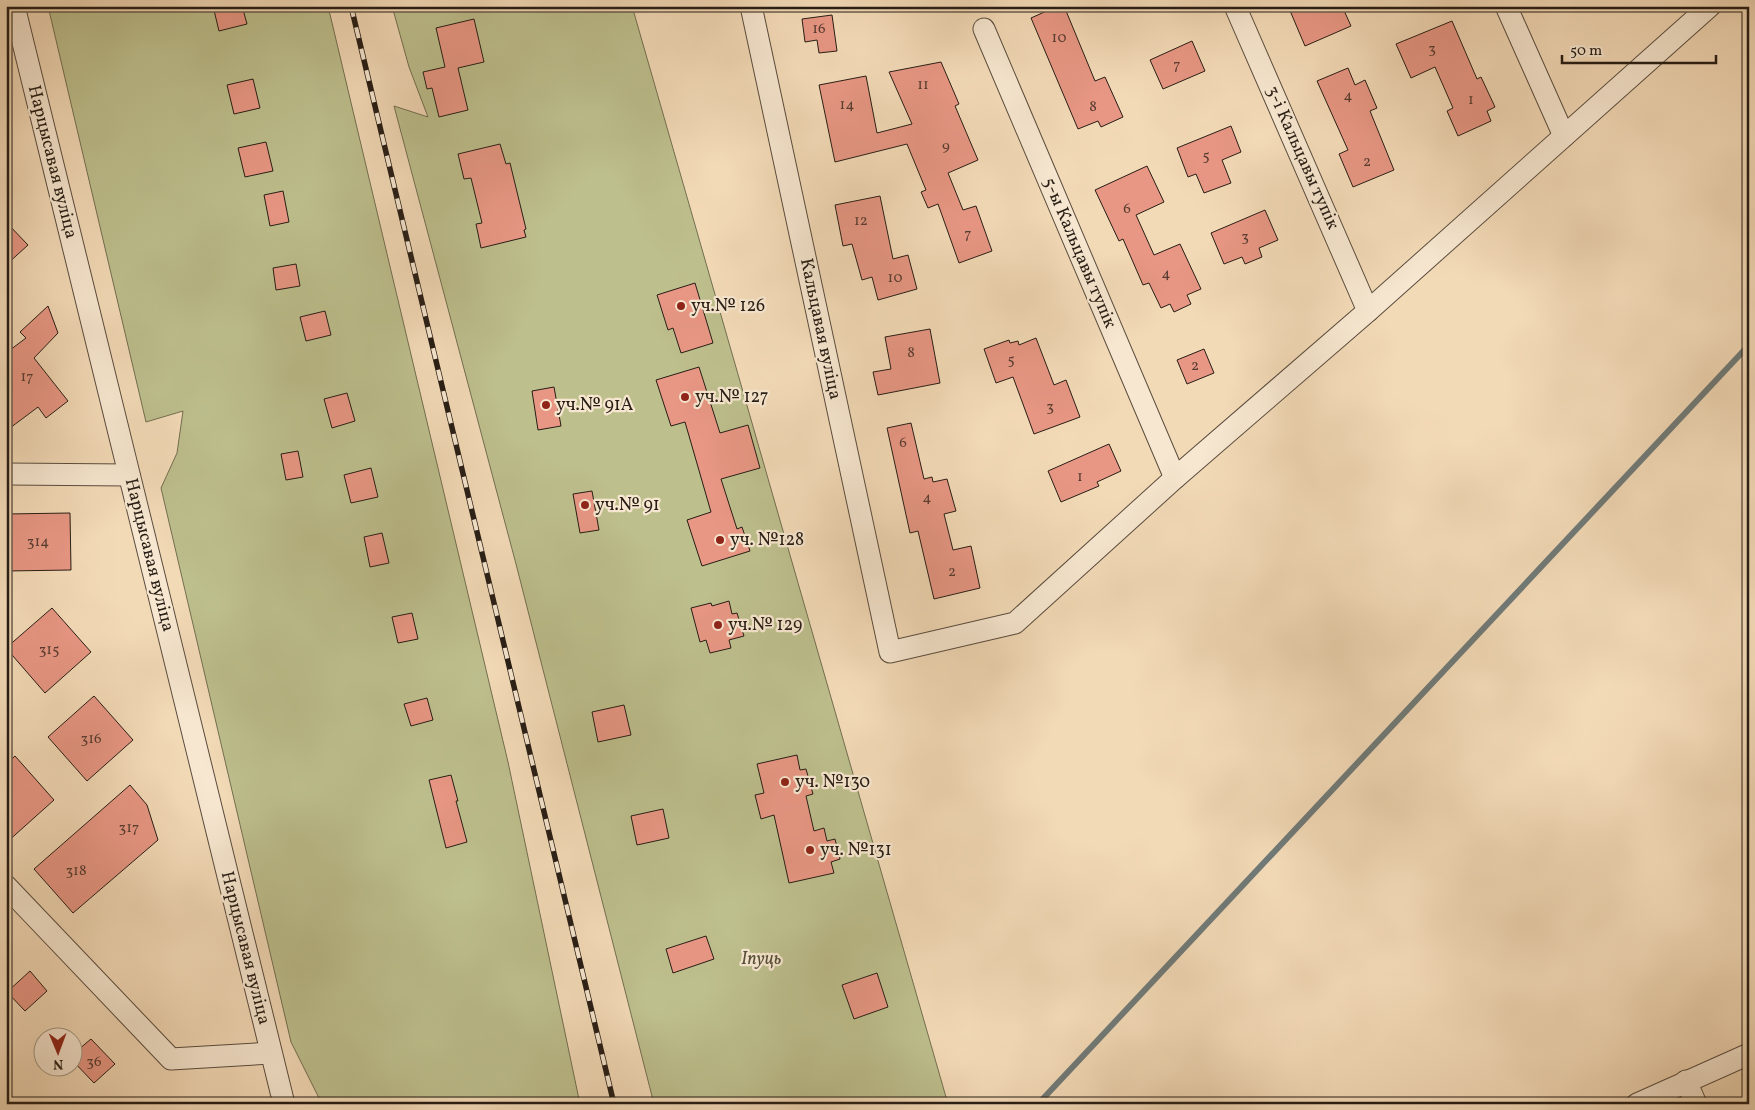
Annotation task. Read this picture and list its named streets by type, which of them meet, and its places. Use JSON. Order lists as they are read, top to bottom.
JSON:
{
  "streets": {
    "street": [
      "3-і Кальцавы тупік",
      "Нарцысавая вуліца",
      "5-ы Кальцавы тупік",
      "Кальцавая вуліца"
    ]
  },
  "crossings": [
    ["5-ы Кальцавы тупік", "Кальцавая вуліца"]
  ],
  "parks": ["Іпуць"],
  "places": [
    "уч.№ 126",
    "уч.№ 127",
    "уч.№ 91А",
    "уч.№ 91",
    "уч. №128",
    "уч.№ 129",
    "уч. №130",
    "уч. №131"
  ],
  "house_numbers": [
    "16",
    "10",
    "3",
    "7",
    "11",
    "4",
    "1",
    "14",
    "8",
    "9",
    "5",
    "2",
    "6",
    "12",
    "7",
    "3",
    "4",
    "10",
    "8",
    "5",
    "2",
    "17",
    "3",
    "6",
    "1",
    "4",
    "314",
    "2",
    "315",
    "316",
    "317",
    "318",
    "36"
  ],
  "scale_bar": "50 m",
  "north": "bottom"
}
